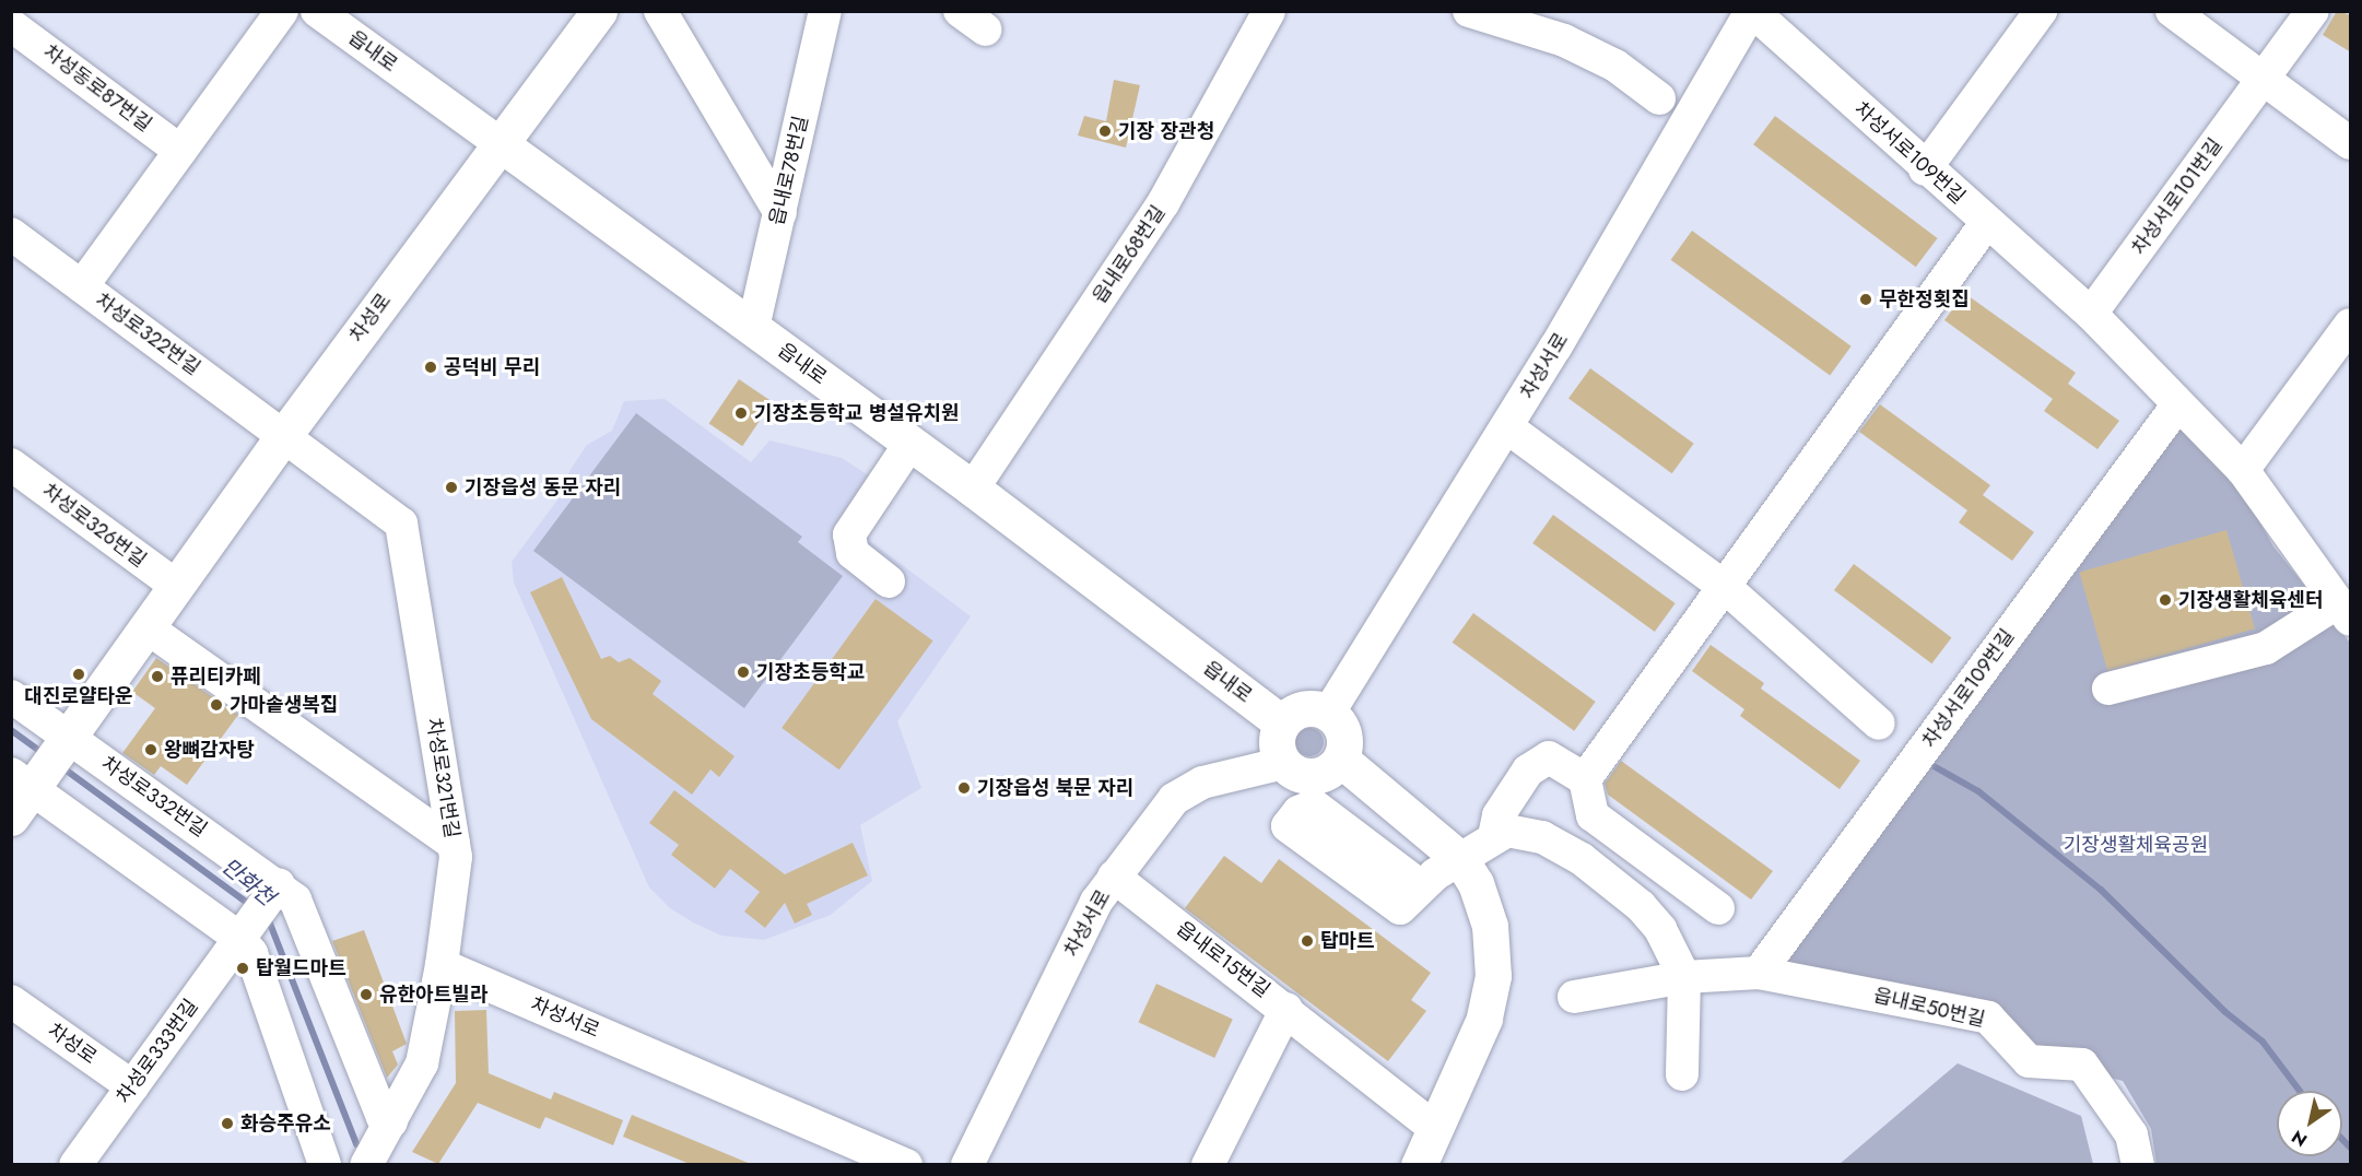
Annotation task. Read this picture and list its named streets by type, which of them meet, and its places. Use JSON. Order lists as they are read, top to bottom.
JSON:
{
  "streets": {
    "main road": ["읍내로", "차성로"],
    "street": [
      "차성동로87번길",
      "차성서로109번길",
      "읍내로78번길",
      "차성서로101번길",
      "읍내로68번길",
      "차성로322번길",
      "차성서로",
      "차성로326번길",
      "차성로321번길",
      "차성로332번길",
      "읍내로15번길",
      "읍내로50번길",
      "차성로333번길"
    ]
  },
  "crossings": [
    ["읍내로", "읍내로78번길"],
    ["읍내로", "읍내로68번길"],
    ["읍내로", "차성로"],
    ["읍내로", "차성서로"],
    ["차성서로109번길", "차성서로101번길"],
    ["차성서로109번길", "차성서로"],
    ["차성서로109번길", "읍내로50번길"],
    ["차성로", "차성로322번길"],
    ["차성로", "차성로326번길"],
    ["차성로", "차성로321번길"],
    ["차성로", "차성로332번길"],
    ["차성로", "차성로333번길"],
    ["차성로322번길", "차성로321번길"],
    ["차성서로", "차성로321번길"],
    ["차성서로", "읍내로15번길"],
    ["차성로321번길", "차성로332번길"],
    ["차성로332번길", "차성로333번길"]
  ],
  "water": ["만화천"],
  "parks": ["기장생활체육공원"],
  "places": [
    "기장 장관청",
    "무한정횟집",
    "공덕비 무리",
    "기장초등학교 병설유치원",
    "기장읍성 동문 자리",
    "기장생활체육센터",
    "기장초등학교",
    "대진로얄타운",
    "퓨리티카페",
    "가마솥생복집",
    "왕뼈감자탕",
    "기장읍성 북문 자리",
    "탑마트",
    "탑월드마트",
    "유한아트빌라",
    "화승주유소"
  ],
  "north": "bottom left"
}
